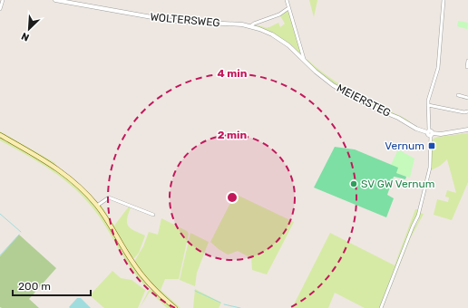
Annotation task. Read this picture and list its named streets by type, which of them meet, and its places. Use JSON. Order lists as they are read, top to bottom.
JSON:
{
  "streets": {
    "street": ["WOLTERSWEG", "MEIERSTEG"]
  },
  "crossings": [
    ["WOLTERSWEG", "MEIERSTEG"]
  ],
  "places": {
    "transit": ["Vernum"],
    "other": ["SV GW Vernum"]
  },
  "scale_bar": "200 m",
  "north": "bottom left",
  "rings": ["4 min", "2 min"]
}
